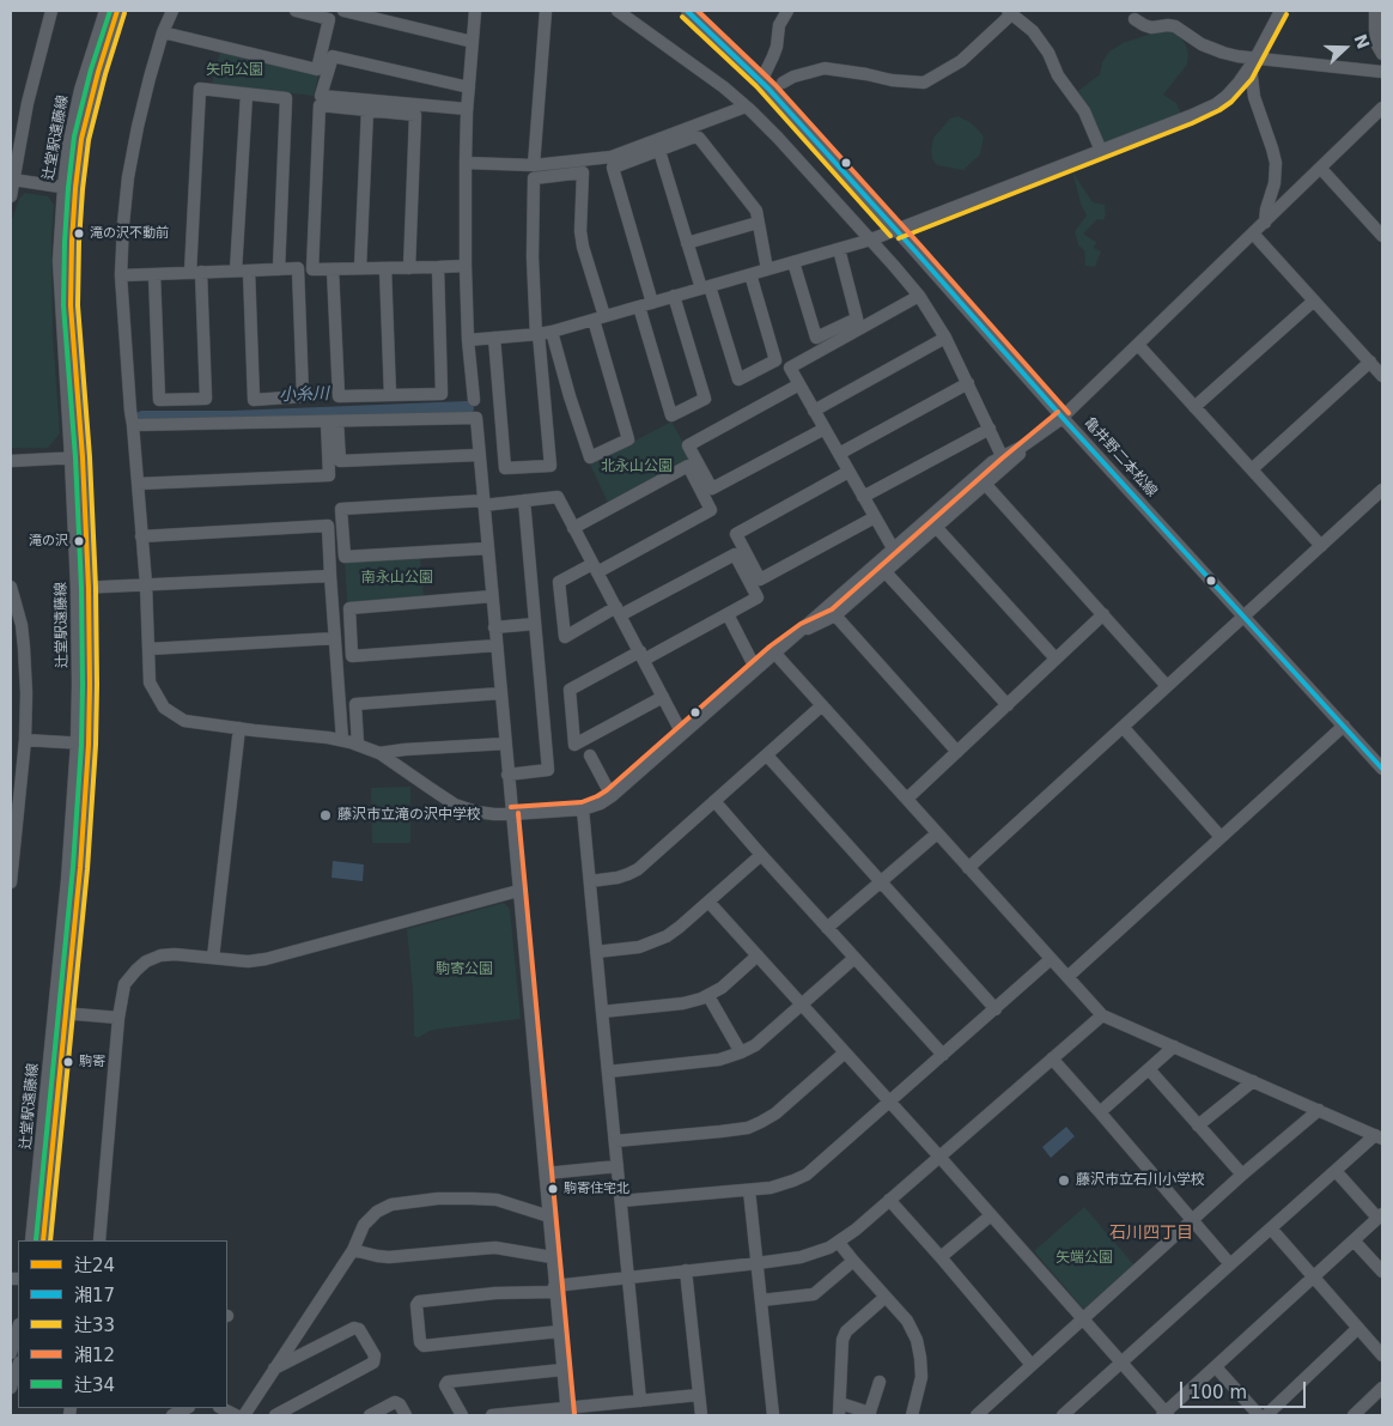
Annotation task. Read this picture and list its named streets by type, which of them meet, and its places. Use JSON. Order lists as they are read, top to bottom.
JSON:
{
  "streets": {
    "street": ["辻堂駅遠藤線", "亀井野二本松線"]
  },
  "districts": ["石川四丁目"],
  "water": ["小糸川"],
  "parks": [
    "矢向公園",
    "北永山公園",
    "南永山公園",
    "駒寄公園",
    "矢端公園"
  ],
  "places": [
    "滝の沢不動前",
    "滝の沢",
    "藤沢市立滝の沢中学校",
    "駒寄",
    "藤沢市立石川小学校",
    "駒寄住宅北"
  ],
  "lines": [
    "transit line 辻24",
    "transit line 湘17",
    "transit line 湘12",
    "transit line 辻34",
    "transit line 辻33"
  ],
  "legend": [
    "辻24",
    "湘17",
    "辻33",
    "湘12",
    "辻34"
  ],
  "scale_bar": "100 m",
  "north": "right"
}
